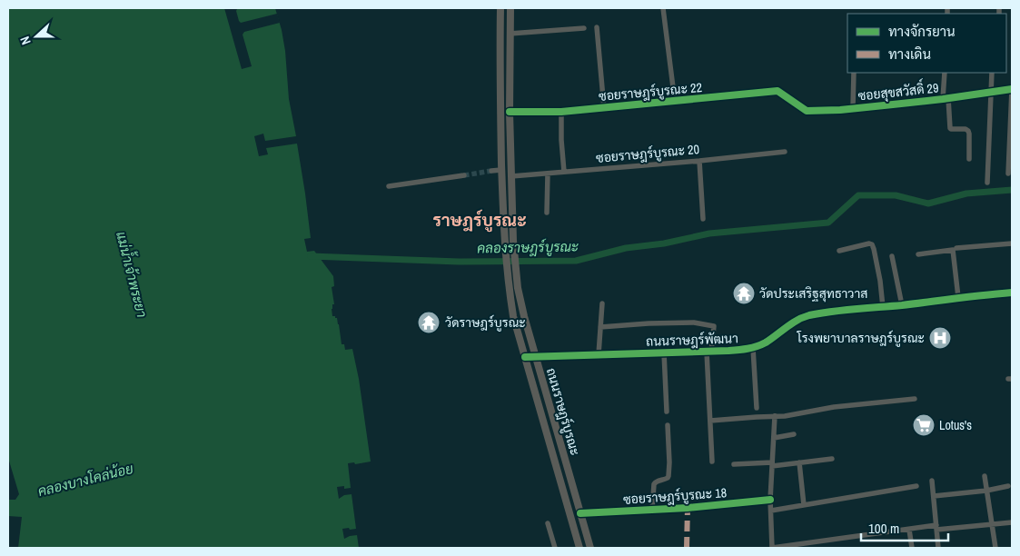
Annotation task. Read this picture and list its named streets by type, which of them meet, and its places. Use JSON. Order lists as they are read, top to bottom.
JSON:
{
  "streets": {
    "main road": ["ถนนราษฎร์บูรณะ"],
    "street": [
      "ซอยราษฎร์บูรณะ 22",
      "ซอยสุขสวัสดิ์ 29",
      "ซอยราษฎร์บูรณะ 20",
      "ถนนราษฎร์พัฒนา",
      "ซอยราษฎร์บูรณะ 18"
    ]
  },
  "crossings": [
    ["ซอยราษฎร์บูรณะ 22", "ซอยสุขสวัสดิ์ 29"],
    ["ซอยราษฎร์บูรณะ 22", "ถนนราษฎร์บูรณะ"],
    ["ซอยราษฎร์บูรณะ 20", "ถนนราษฎร์บูรณะ"],
    ["ถนนราษฎร์พัฒนา", "ถนนราษฎร์บูรณะ"],
    ["ถนนราษฎร์บูรณะ", "ซอยราษฎร์บูรณะ 18"]
  ],
  "districts": ["ราษฎร์บูรณะ"],
  "water": ["คลองราษฎร์บูรณะ", "แม่น้ำเจ้าพระยา", "คลองบางโคล่น้อย"],
  "places": {
    "temple": ["วัดประเสริฐสุทธาวาส", "วัดราษฎร์บูรณะ"],
    "hospital": ["โรงพยาบาลราษฎร์บูรณะ"],
    "supermarket": ["Lotus's"]
  },
  "legend": ["ทางจักรยาน", "ทางเดิน"],
  "scale_bar": "100 m",
  "north": "left"
}
